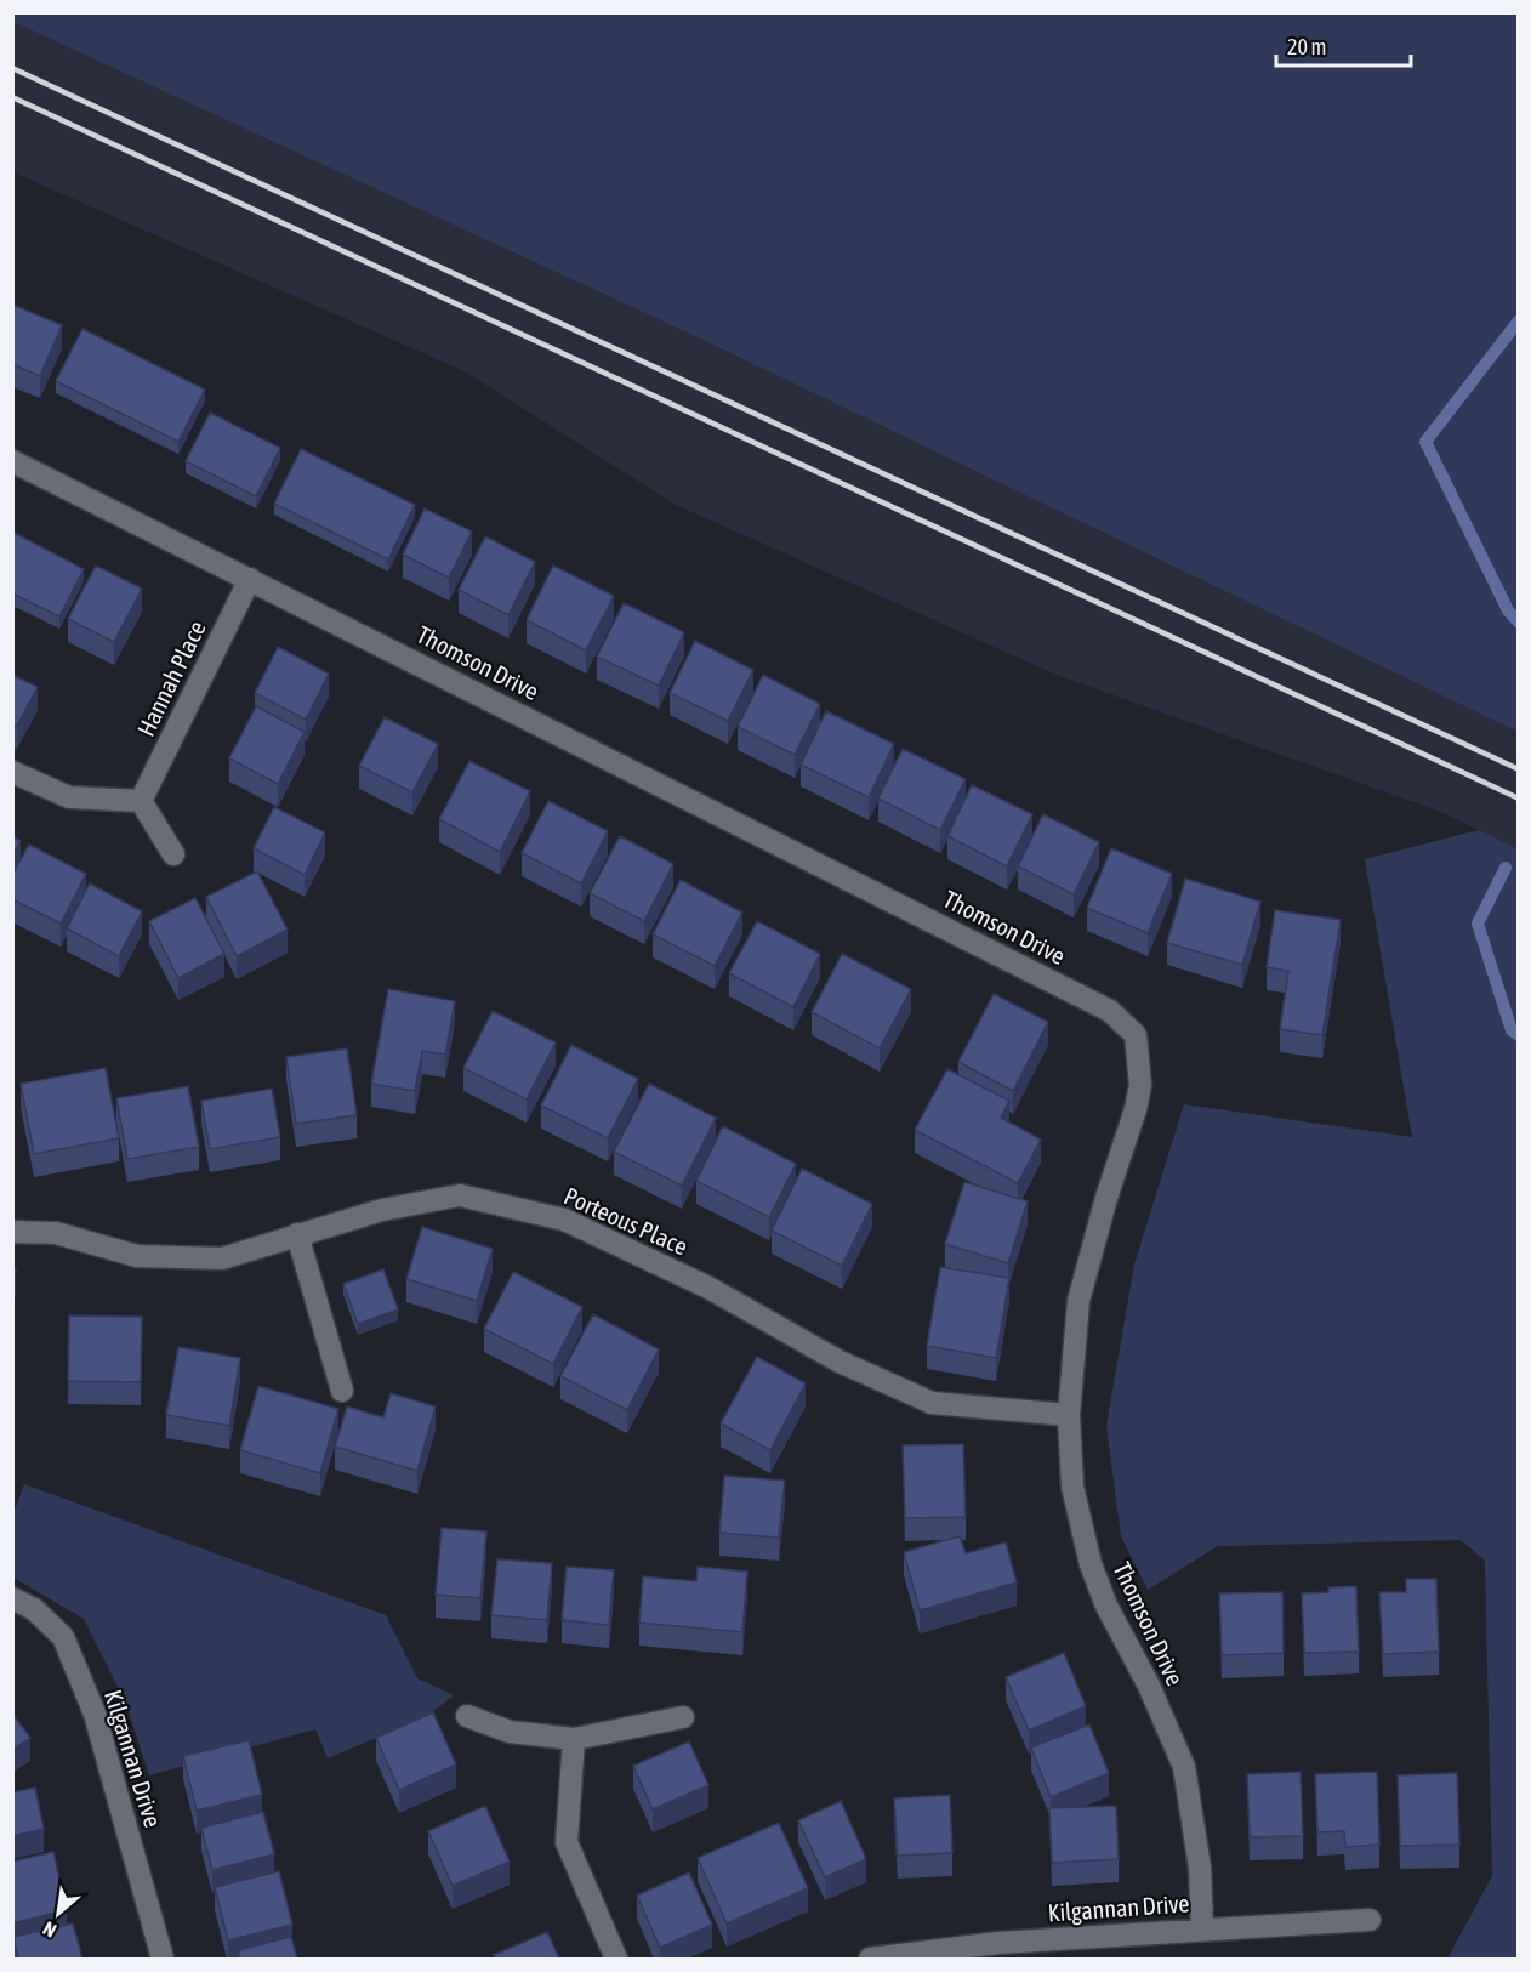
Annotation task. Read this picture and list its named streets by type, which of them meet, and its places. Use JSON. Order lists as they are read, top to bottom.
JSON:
{
  "streets": {
    "street": [
      "Thomson Drive",
      "Hannah Place",
      "Porteous Place",
      "Kilgannan Drive"
    ]
  },
  "crossings": [
    ["Thomson Drive", "Hannah Place"],
    ["Thomson Drive", "Porteous Place"],
    ["Thomson Drive", "Kilgannan Drive"]
  ],
  "scale_bar": "20 m",
  "north": "bottom left"
}
